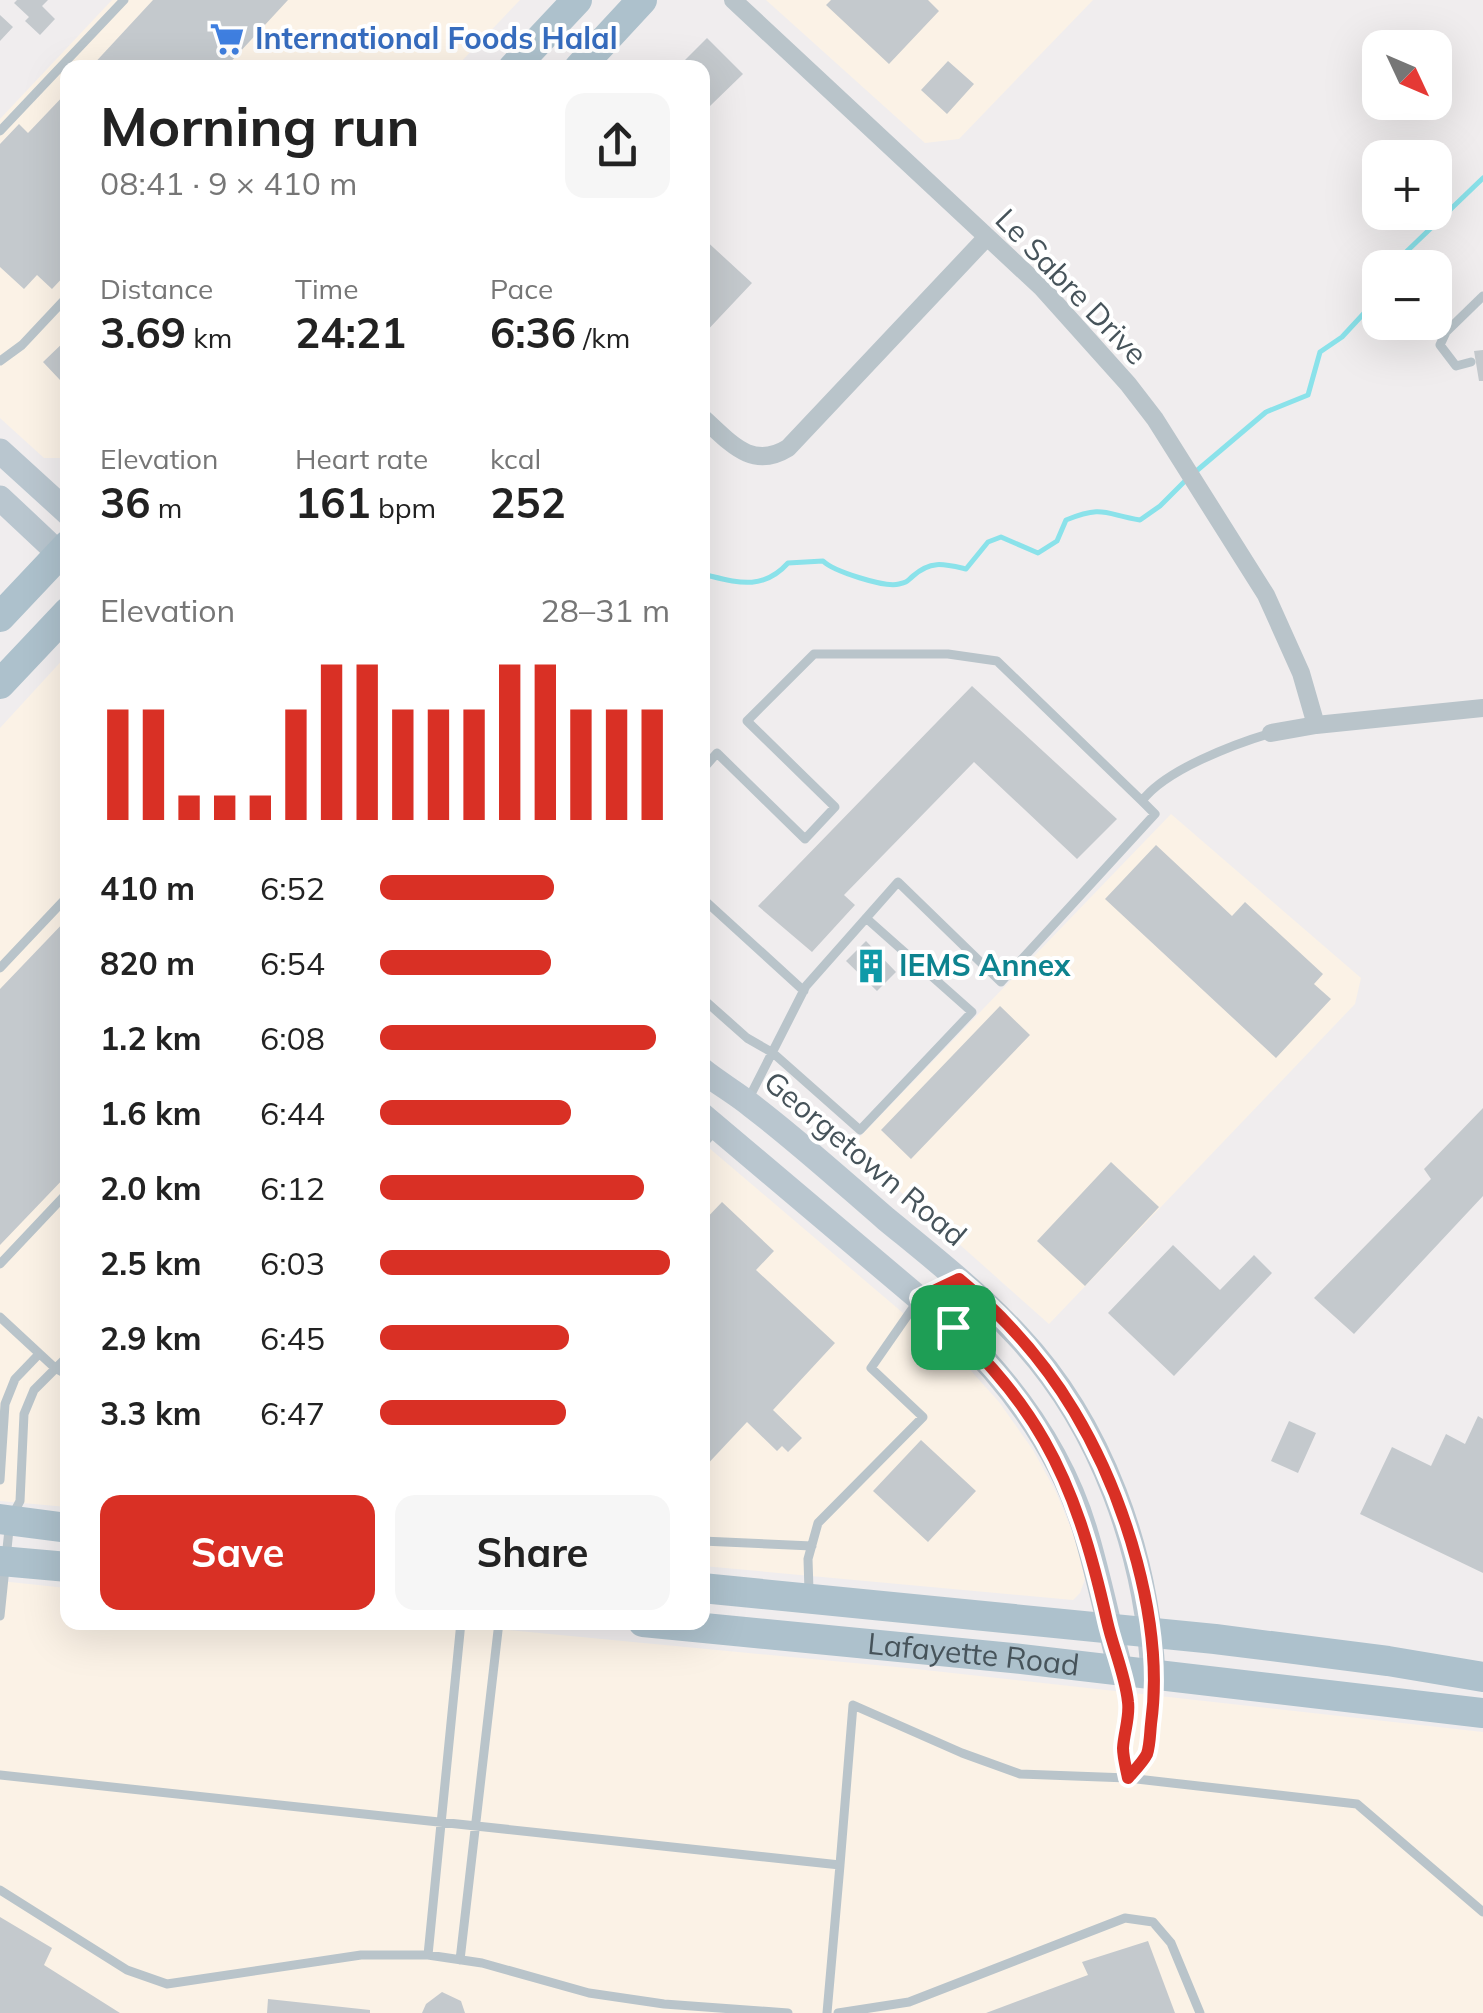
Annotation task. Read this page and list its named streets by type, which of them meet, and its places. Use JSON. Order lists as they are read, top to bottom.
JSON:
{
  "streets": {
    "main road": ["Georgetown Road", "Lafayette Road"],
    "street": ["Le Sabre Drive"]
  },
  "crossings": [
    ["Georgetown Road", "Lafayette Road"]
  ],
  "places": {
    "supermarket": ["International Foods Halal"],
    "building": ["IEMS Annex"]
  },
  "north": "bottom right",
  "page": {
    "map_buttons": ["+", "−"],
    "heading": ["Morning run", "08:41 · 9 × 410 m"],
    "stats": [
      ["Distance", "3.69 km"],
      ["Time", "24:21"],
      ["Pace", "6:36 /km"],
      ["Elevation", "36 m"],
      ["Heart rate", "161 bpm"],
      ["kcal", "252"]
    ],
    "chart": ["Elevation", "28–31 m"],
    "list": [
      {
        "name": "410 m",
        "note": "6:52"
      },
      {
        "name": "820 m",
        "note": "6:54"
      },
      {
        "name": "1.2 km",
        "note": "6:08"
      },
      {
        "name": "1.6 km",
        "note": "6:44"
      },
      {
        "name": "2.0 km",
        "note": "6:12"
      },
      {
        "name": "2.5 km",
        "note": "6:03"
      },
      {
        "name": "2.9 km",
        "note": "6:45"
      },
      {
        "name": "3.3 km",
        "note": "6:47"
      }
    ],
    "buttons": ["Save", "Share"]
  }
}
